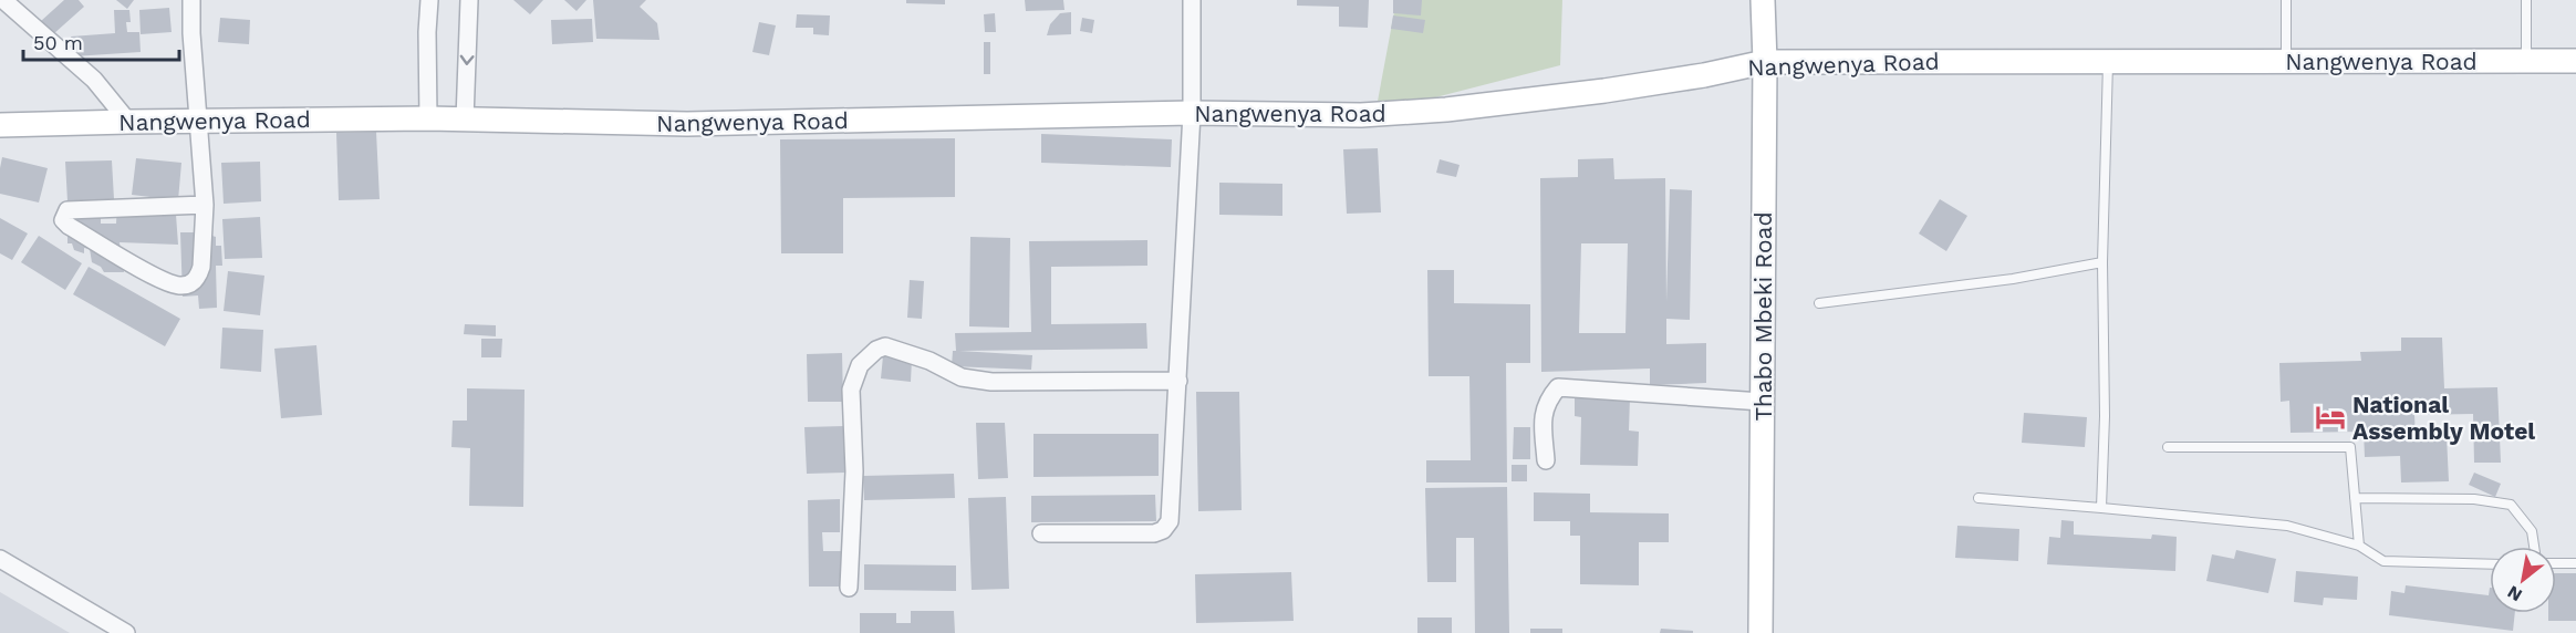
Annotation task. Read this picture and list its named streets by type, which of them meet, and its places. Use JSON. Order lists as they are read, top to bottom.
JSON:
{
  "streets": {
    "main road": ["Nangwenya Road", "Thabo Mbeki Road"]
  },
  "crossings": [
    ["Nangwenya Road", "Thabo Mbeki Road"]
  ],
  "places": {
    "hotel": ["National Assembly Motel"]
  },
  "scale_bar": "50 m",
  "north": "bottom left"
}
